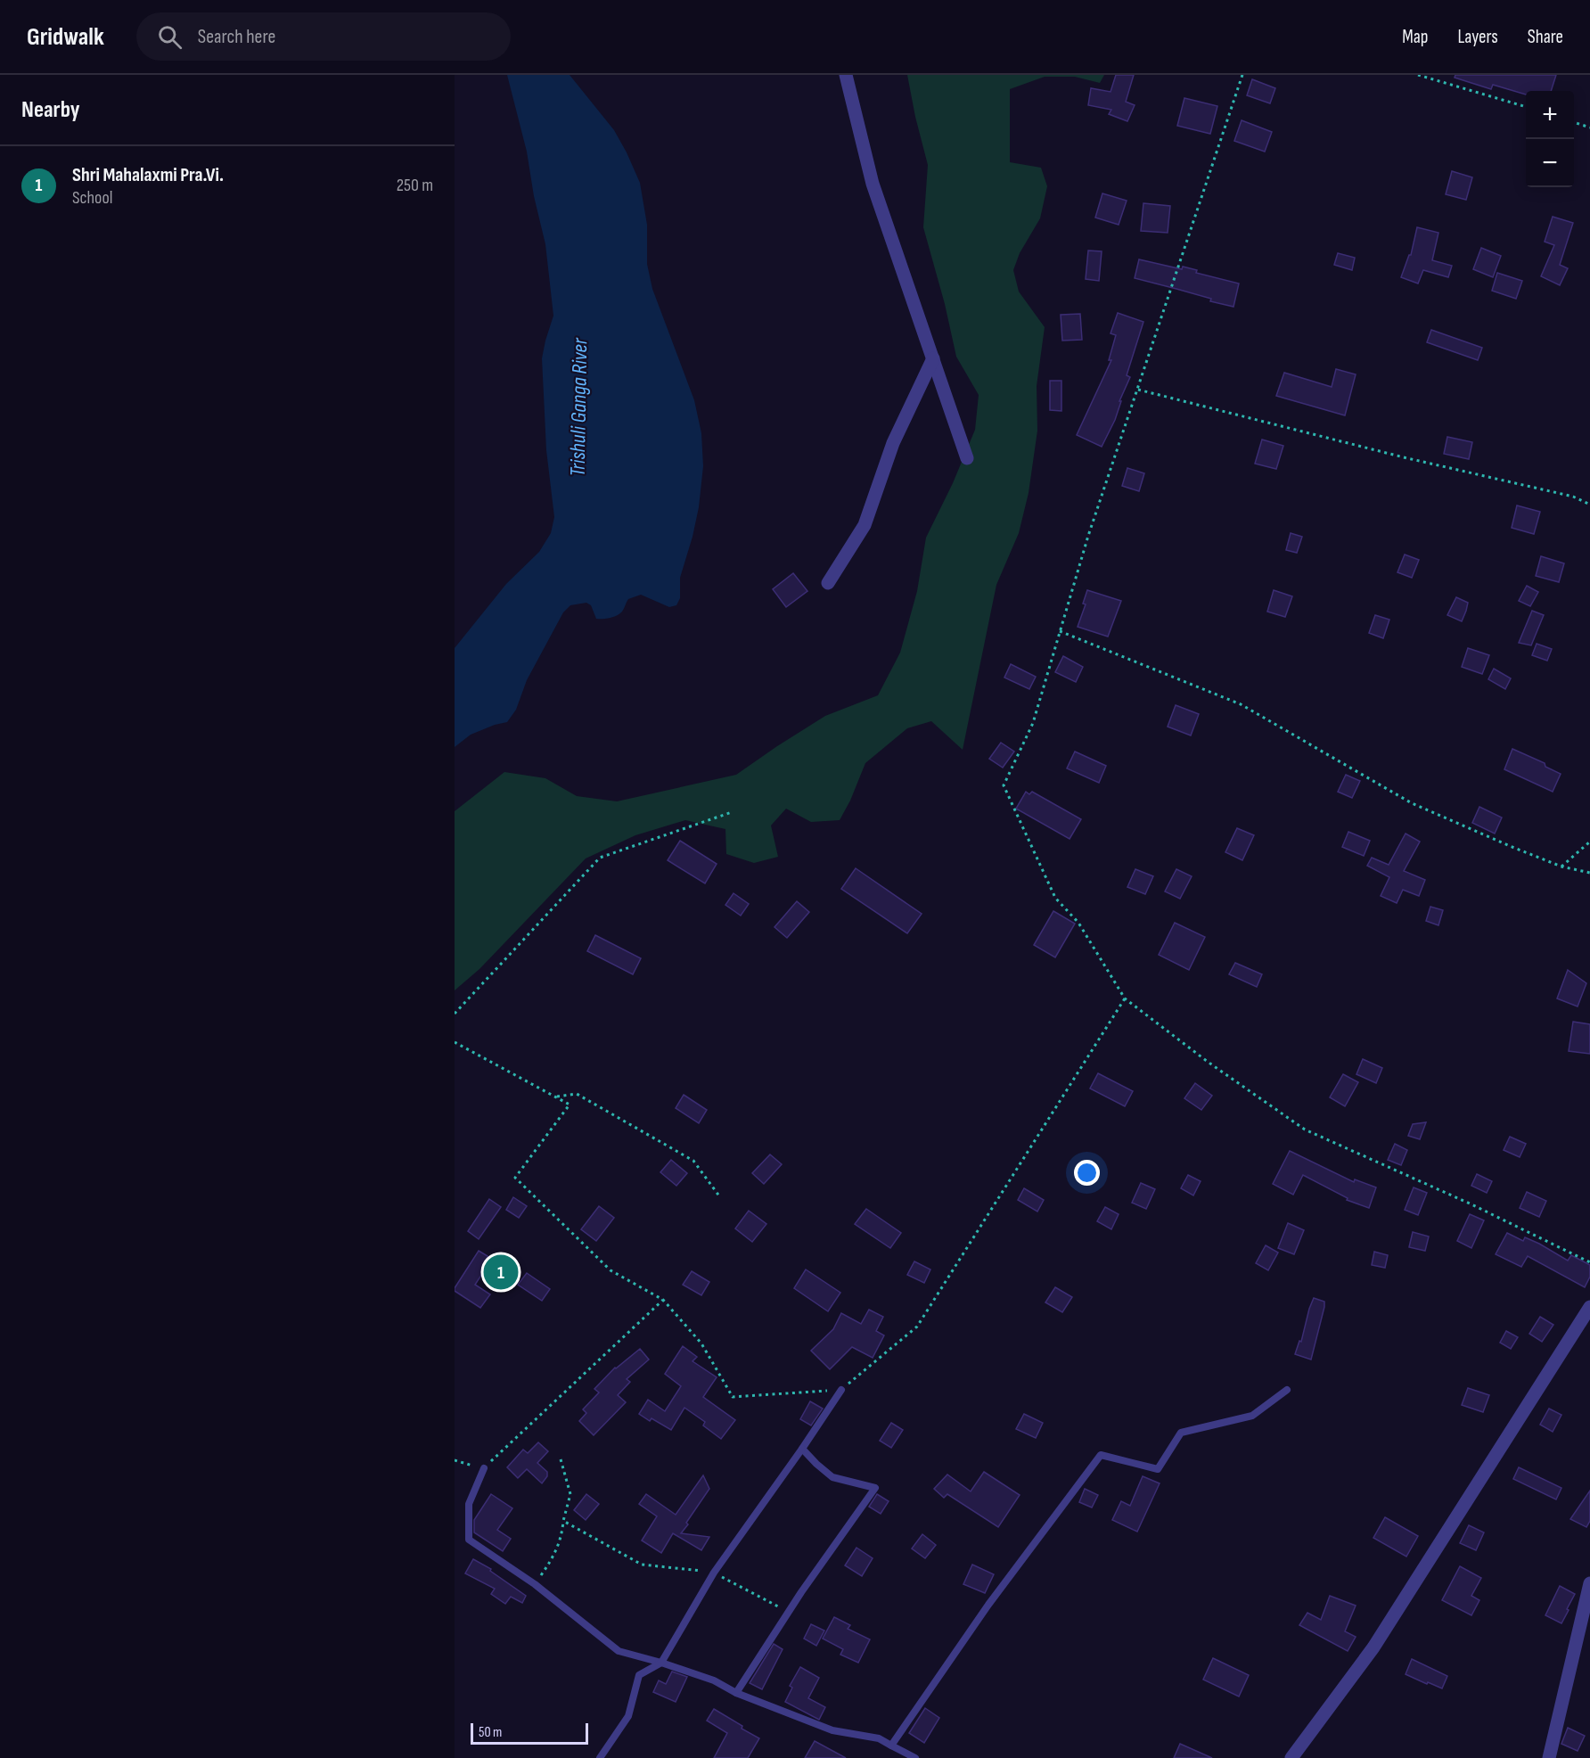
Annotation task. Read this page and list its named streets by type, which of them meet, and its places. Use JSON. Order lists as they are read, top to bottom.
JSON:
{
  "water": ["Trishuli Ganga River"],
  "scale_bar": "50 m",
  "page": {
    "header": "Gridwalk",
    "search": "Search here",
    "nav": ["Map", "Layers", "Share"],
    "heading": "Nearby",
    "map_buttons": ["+", "−"],
    "list": [
      {
        "mark": "1",
        "name": "Shri Mahalaxmi Pra.Vi.",
        "note": "School",
        "value": "250 m"
      }
    ],
    "pins": "1",
    "scale": "50 m"
  }
}
